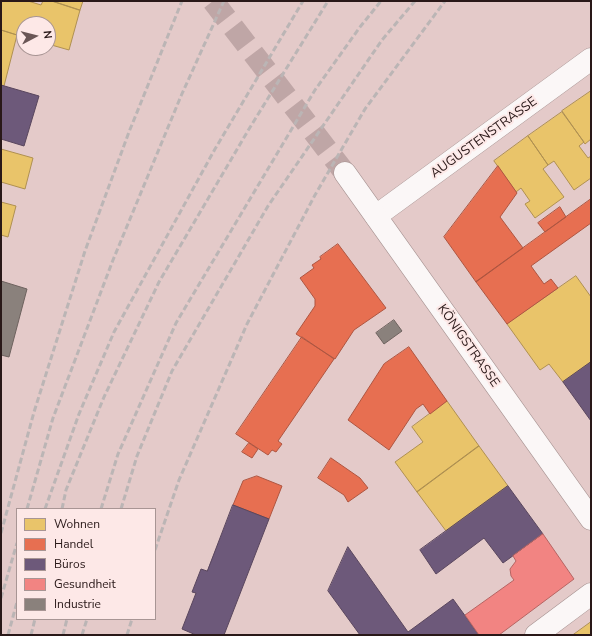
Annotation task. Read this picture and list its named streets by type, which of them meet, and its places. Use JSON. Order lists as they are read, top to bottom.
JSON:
{
  "streets": {
    "street": ["AUGUSTENSTRASSE", "KÖNIGSTRASSE"]
  },
  "crossings": [
    ["AUGUSTENSTRASSE", "KÖNIGSTRASSE"]
  ],
  "legend": [
    "Wohnen",
    "Handel",
    "Büros",
    "Gesundheit",
    "Industrie"
  ],
  "north": "right"
}
